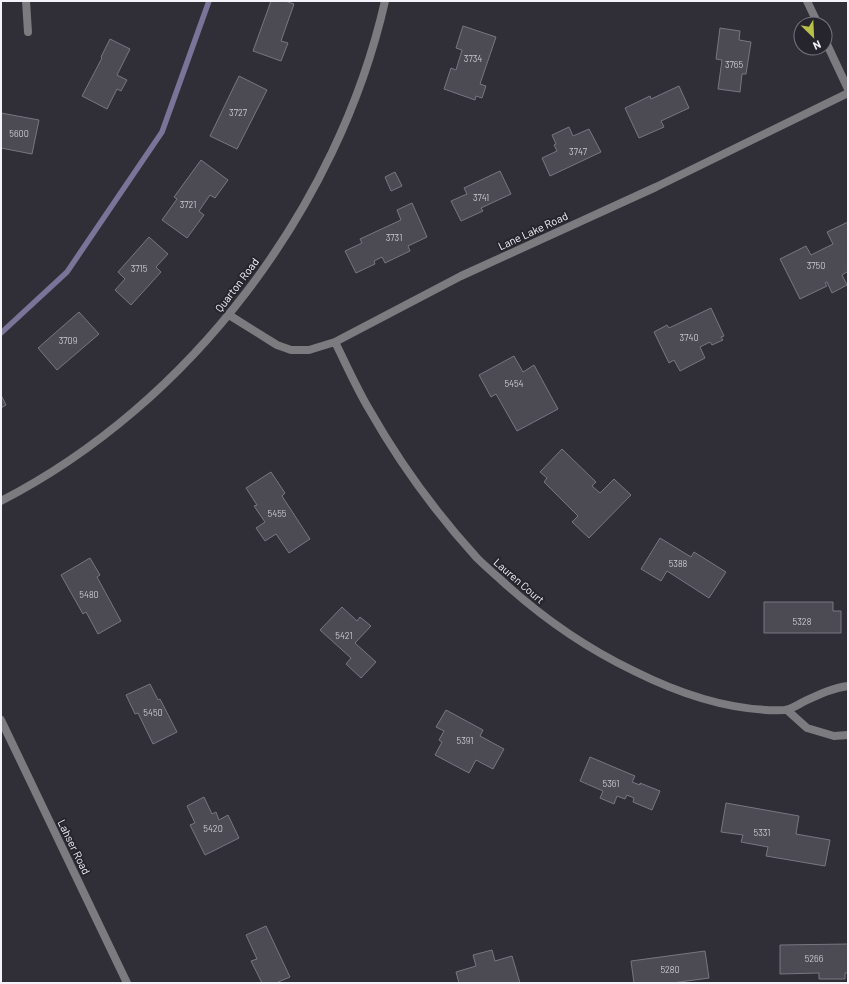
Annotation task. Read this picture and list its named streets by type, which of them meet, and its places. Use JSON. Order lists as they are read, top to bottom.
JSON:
{
  "streets": {
    "street": [
      "Lane Lake Road",
      "Quarton Road",
      "Lauren Court",
      "Lahser Road"
    ]
  },
  "crossings": [
    ["Lane Lake Road", "Quarton Road"],
    ["Lane Lake Road", "Lauren Court"]
  ],
  "house_numbers": [
    "3734",
    "3765",
    "3727",
    "5600",
    "3747",
    "3741",
    "3721",
    "3731",
    "3750",
    "3715",
    "3740",
    "3709",
    "5454",
    "5455",
    "5388",
    "5480",
    "5328",
    "5421",
    "5450",
    "5391",
    "5361",
    "5420",
    "5331",
    "5266",
    "5280"
  ],
  "north": "bottom right"
}
